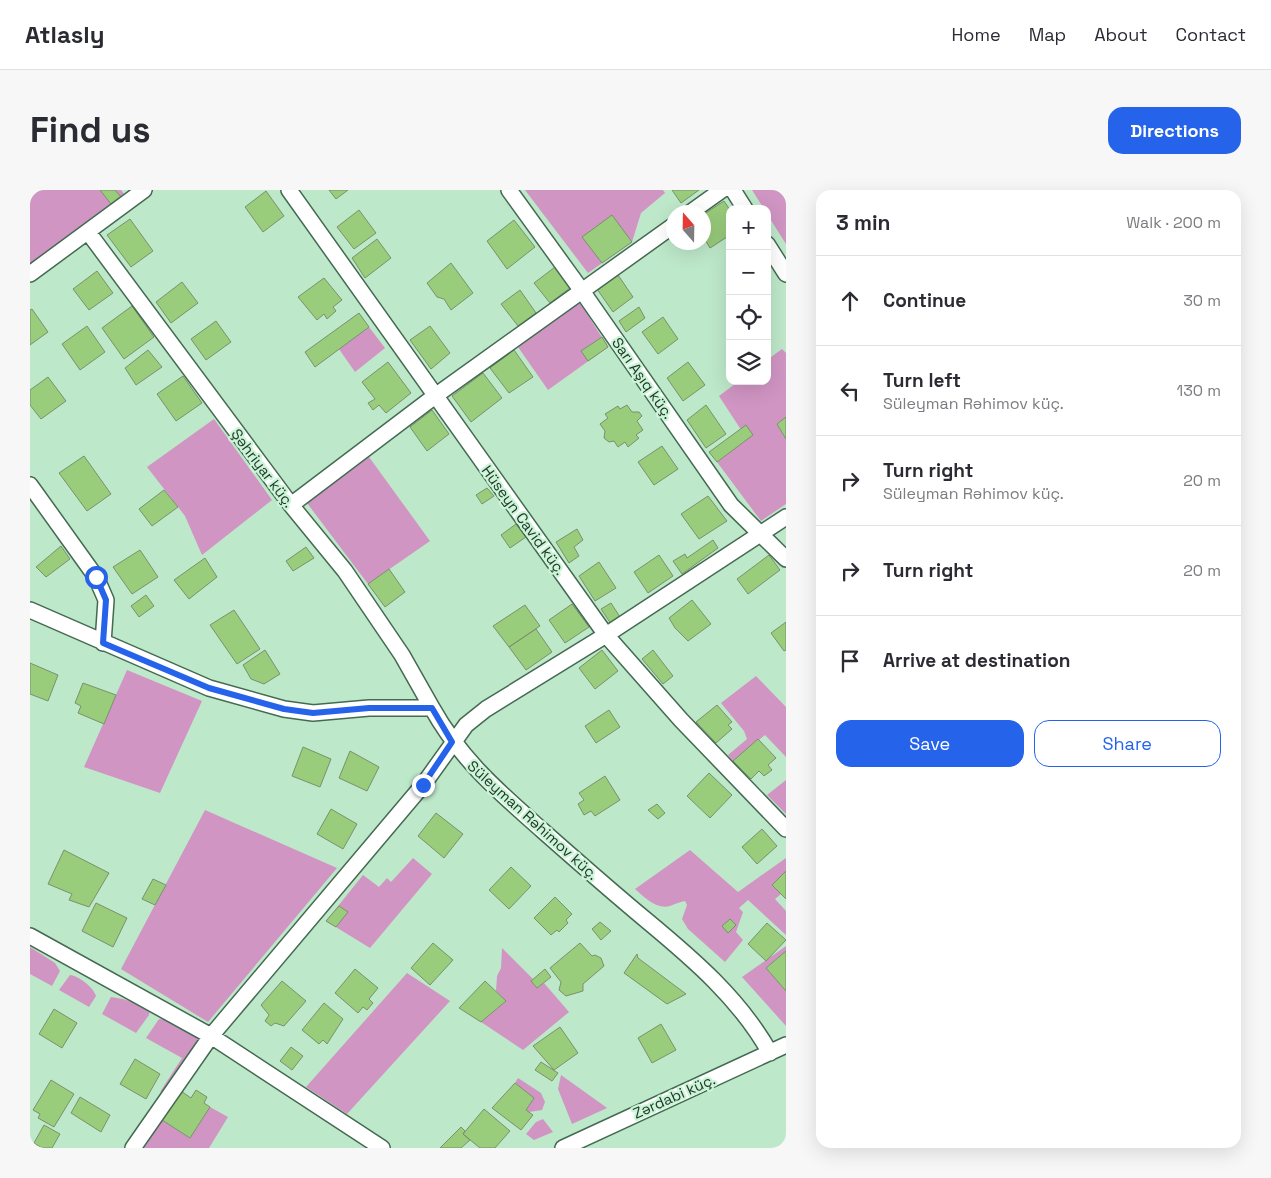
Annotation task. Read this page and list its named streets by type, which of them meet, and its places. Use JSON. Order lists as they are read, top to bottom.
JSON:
{
  "streets": {
    "street": [
      "Sarı Aşıq küç.",
      "Şəhriyar küç.",
      "Hüseyn Cavid küç.",
      "Süleyman Rəhimov küç.",
      "Zərdabi küç."
    ]
  },
  "crossings": [
    ["Şəhriyar küç.", "Süleyman Rəhimov küç."],
    ["Süleyman Rəhimov küç.", "Zərdabi küç."]
  ],
  "north": "top",
  "page": {
    "header": "Atlasly",
    "nav": [
      "Home",
      "Map",
      "About",
      "Contact"
    ],
    "buttons": [
      "Directions",
      ["Save", "Share"]
    ],
    "title": "Find us",
    "heading": ["3 min", "Walk · 200 m"],
    "map_buttons": ["+", "−"],
    "list": [
      ["Continue", "30 m"],
      ["Turn left", "Süleyman Rəhimov küç.", "130 m"],
      ["Turn right", "Süleyman Rəhimov küç.", "20 m"],
      ["Turn right", "20 m"],
      "Arrive at destination"
    ]
  }
}
